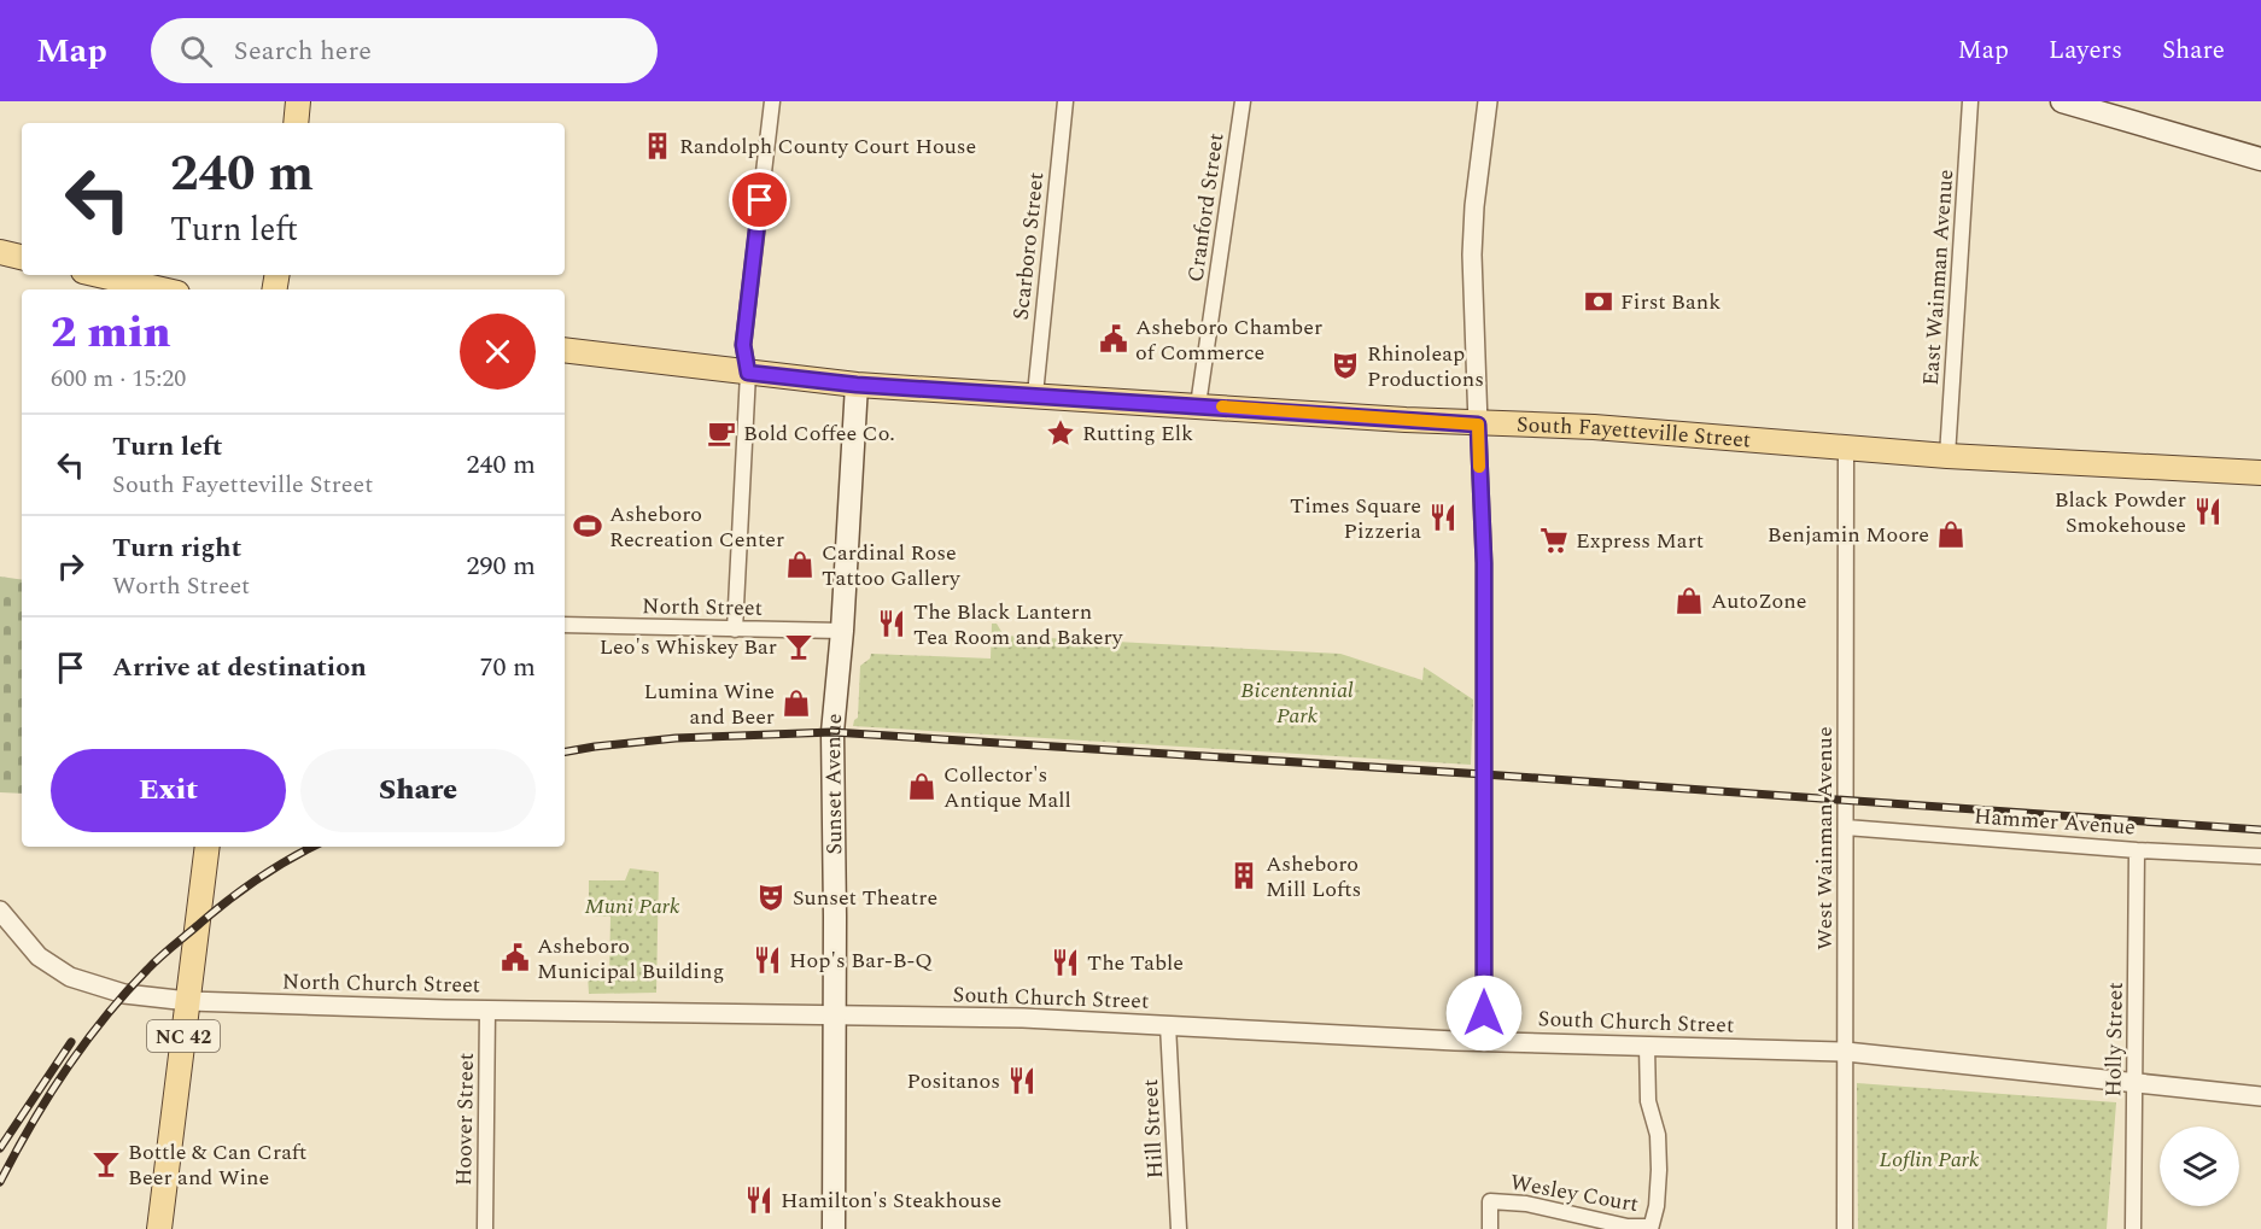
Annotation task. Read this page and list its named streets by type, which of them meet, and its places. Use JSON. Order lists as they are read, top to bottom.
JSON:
{
  "streets": {
    "main road": ["South Fayetteville Street", "Sunset Avenue", "NC 42"],
    "street": [
      "Cranford Street",
      "Scarboro Street",
      "East Wainman Avenue",
      "North Street",
      "Hammer Avenue",
      "West Wainman Avenue",
      "North Church Street",
      "South Church Street",
      "Holly Street",
      "Hoover Street",
      "Hill Street",
      "Wesley Court"
    ]
  },
  "crossings": [
    ["Cranford Street", "South Fayetteville Street"],
    ["Scarboro Street", "South Fayetteville Street"],
    ["East Wainman Avenue", "South Fayetteville Street"],
    ["South Fayetteville Street", "Sunset Avenue"],
    ["South Fayetteville Street", "West Wainman Avenue"],
    ["North Street", "Sunset Avenue"],
    ["Sunset Avenue", "North Church Street"],
    ["Sunset Avenue", "South Church Street"],
    ["Hammer Avenue", "West Wainman Avenue"],
    ["Hammer Avenue", "Holly Street"],
    ["West Wainman Avenue", "South Church Street"],
    ["North Church Street", "South Church Street"],
    ["North Church Street", "NC 42"],
    ["North Church Street", "Hoover Street"],
    ["South Church Street", "Holly Street"],
    ["South Church Street", "Hill Street"]
  ],
  "parks": ["Bicentennial Park", "Muni Park", "Loflin Park"],
  "places": {
    "building": ["Randolph County Court House", "Asheboro Mill Lofts"],
    "bank": ["First Bank"],
    "public building": ["Asheboro Chamber of Commerce", "Asheboro Municipal Building"],
    "theatre": ["Rhinoleap Productions", "Sunset Theatre"],
    "cafe": ["Bold Coffee Co."],
    "place": ["Rutting Elk"],
    "restaurant": [
      "Black Powder Smokehouse",
      "Times Square Pizzeria",
      "The Black Lantern Tea Room and Bakery",
      "Hop's Bar-B-Q",
      "The Table",
      "Positanos",
      "Hamilton's Steakhouse"
    ],
    "sports": ["Asheboro Recreation Center"],
    "shop": [
      "Benjamin Moore",
      "Cardinal Rose Tattoo Gallery",
      "AutoZone",
      "Lumina Wine and Beer",
      "Collector's Antique Mall"
    ],
    "supermarket": ["Express Mart"],
    "bar": ["Leo's Whiskey Bar", "Bottle & Can Craft Beer and Wine"]
  },
  "page": {
    "header": "Map",
    "search": "Search here",
    "nav": ["Map", "Layers", "Share"],
    "turn": ["240 m", "Turn left"],
    "heading": ["2 min", "600 m · 15:20"],
    "list": [
      {
        "name": "Turn left",
        "note": "South Fayetteville Street",
        "value": "240 m"
      },
      {
        "name": "Turn right",
        "note": "Worth Street",
        "value": "290 m"
      },
      {
        "name": "Arrive at destination",
        "value": "70 m"
      }
    ],
    "buttons": ["Exit", "Share"]
  }
}
